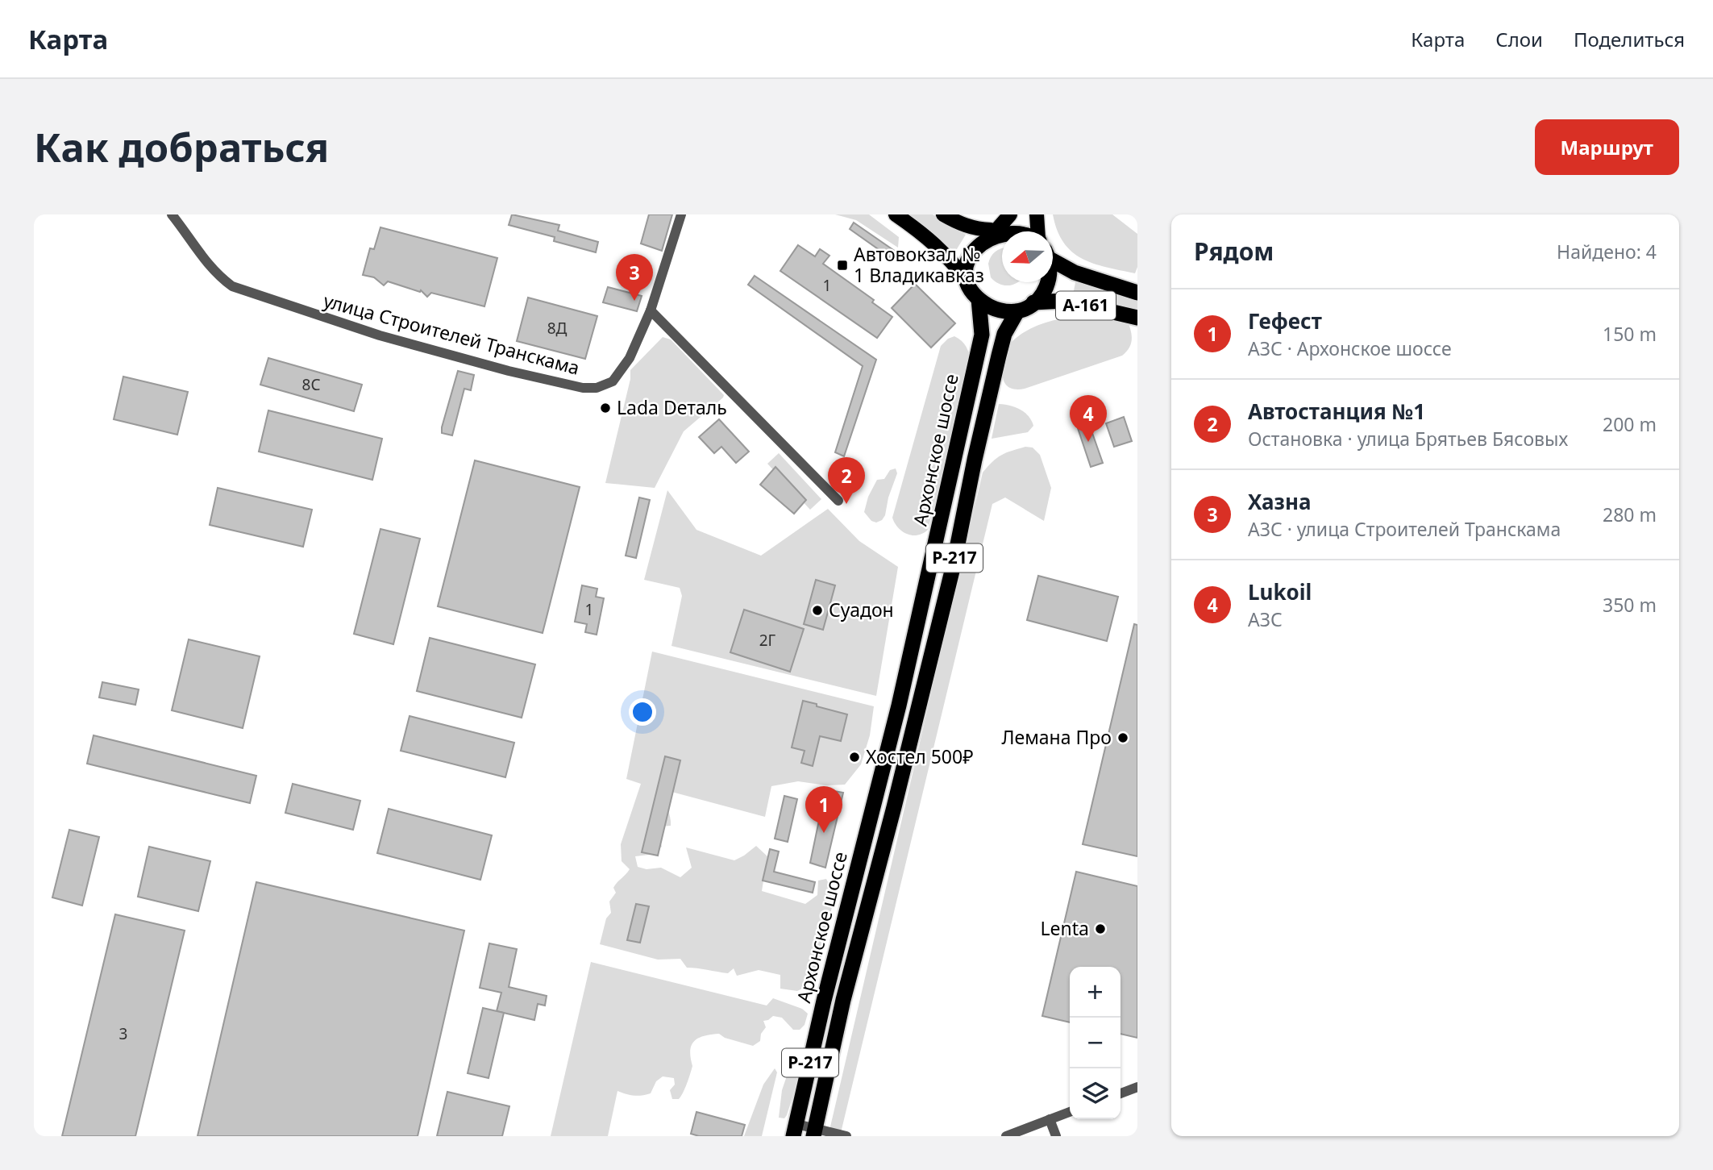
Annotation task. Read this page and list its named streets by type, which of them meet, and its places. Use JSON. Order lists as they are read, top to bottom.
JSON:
{
  "streets": {
    "highway": ["А-161", "Архонское шоссе", "Р-217"],
    "street": ["улица Строителей Транскама"]
  },
  "places": {
    "transit": ["Автовокзал № 1 Владикавказ"],
    "other": [
      "Lada Dеталь",
      "Суадон",
      "Лемана Про",
      "Хостел 500₽",
      "Lenta"
    ]
  },
  "house_numbers": [
    "1",
    "8Д",
    "8C",
    "1",
    "2Г",
    "3"
  ],
  "north": "left",
  "page": {
    "header": "Карта",
    "nav": ["Карта", "Слои", "Поделиться"],
    "buttons": "Маршрут",
    "title": "Как добраться",
    "heading": ["Рядом", "Найдено: 4"],
    "pins": [
      "3",
      "4",
      "2",
      "1"
    ],
    "list": [
      {
        "mark": "1",
        "name": "Гефест",
        "note": "АЗС · Архонское шоссе",
        "value": "150 m"
      },
      {
        "mark": "2",
        "name": "Автостанция №1",
        "note": "Остановка · улица Брятьев Бясовых",
        "value": "200 m"
      },
      {
        "mark": "3",
        "name": "Хазна",
        "note": "АЗС · улица Строителей Транскама",
        "value": "280 m"
      },
      {
        "mark": "4",
        "name": "Lukoil",
        "note": "АЗС",
        "value": "350 m"
      }
    ],
    "map_buttons": ["+", "−"]
  }
}
